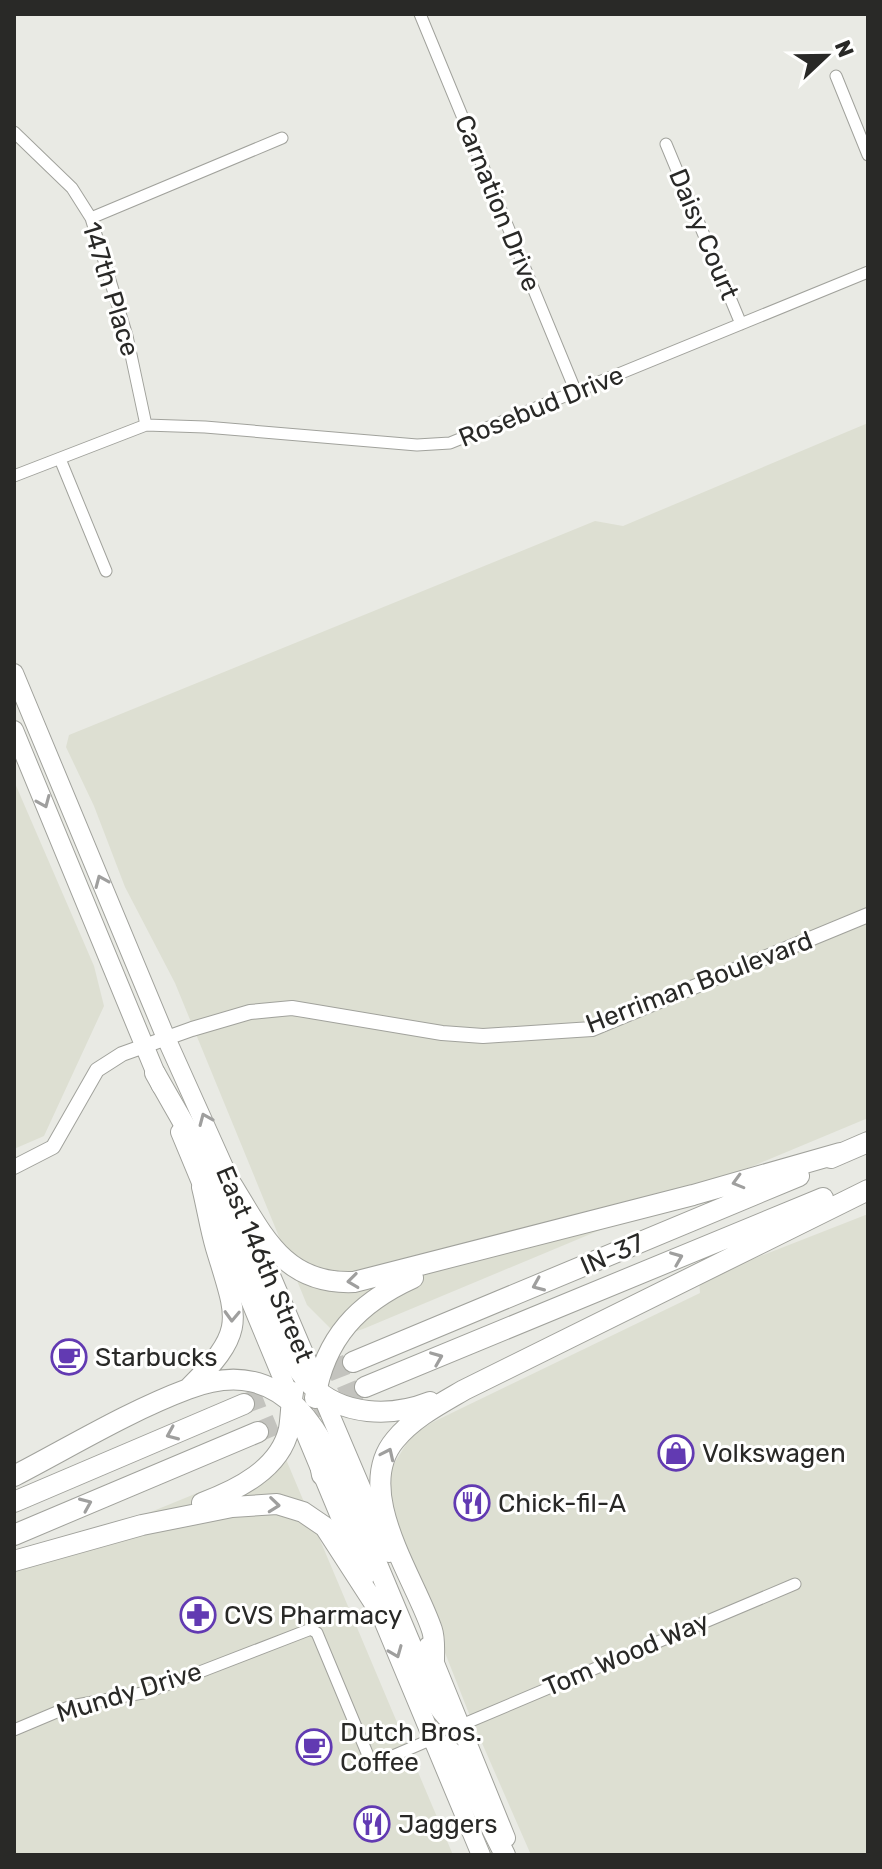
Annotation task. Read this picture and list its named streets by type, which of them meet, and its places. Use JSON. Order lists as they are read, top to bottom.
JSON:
{
  "streets": {
    "highway": ["IN-37"],
    "main road": ["East 146th Street"],
    "street": [
      "Carnation Drive",
      "Daisy Court",
      "147th Place",
      "Rosebud Drive",
      "Herriman Boulevard",
      "Tom Wood Way",
      "Mundy Drive"
    ]
  },
  "crossings": [
    ["Carnation Drive", "Rosebud Drive"],
    ["Daisy Court", "Rosebud Drive"],
    ["147th Place", "Rosebud Drive"],
    ["Herriman Boulevard", "East 146th Street"],
    ["East 146th Street", "Tom Wood Way"],
    ["East 146th Street", "Mundy Drive"]
  ],
  "places": {
    "cafe": ["Starbucks", "Dutch Bros. Coffee"],
    "shop": ["Volkswagen"],
    "restaurant": ["Chick-fil-A", "Jaggers"],
    "pharmacy": ["CVS Pharmacy"]
  },
  "north": "right"
}
